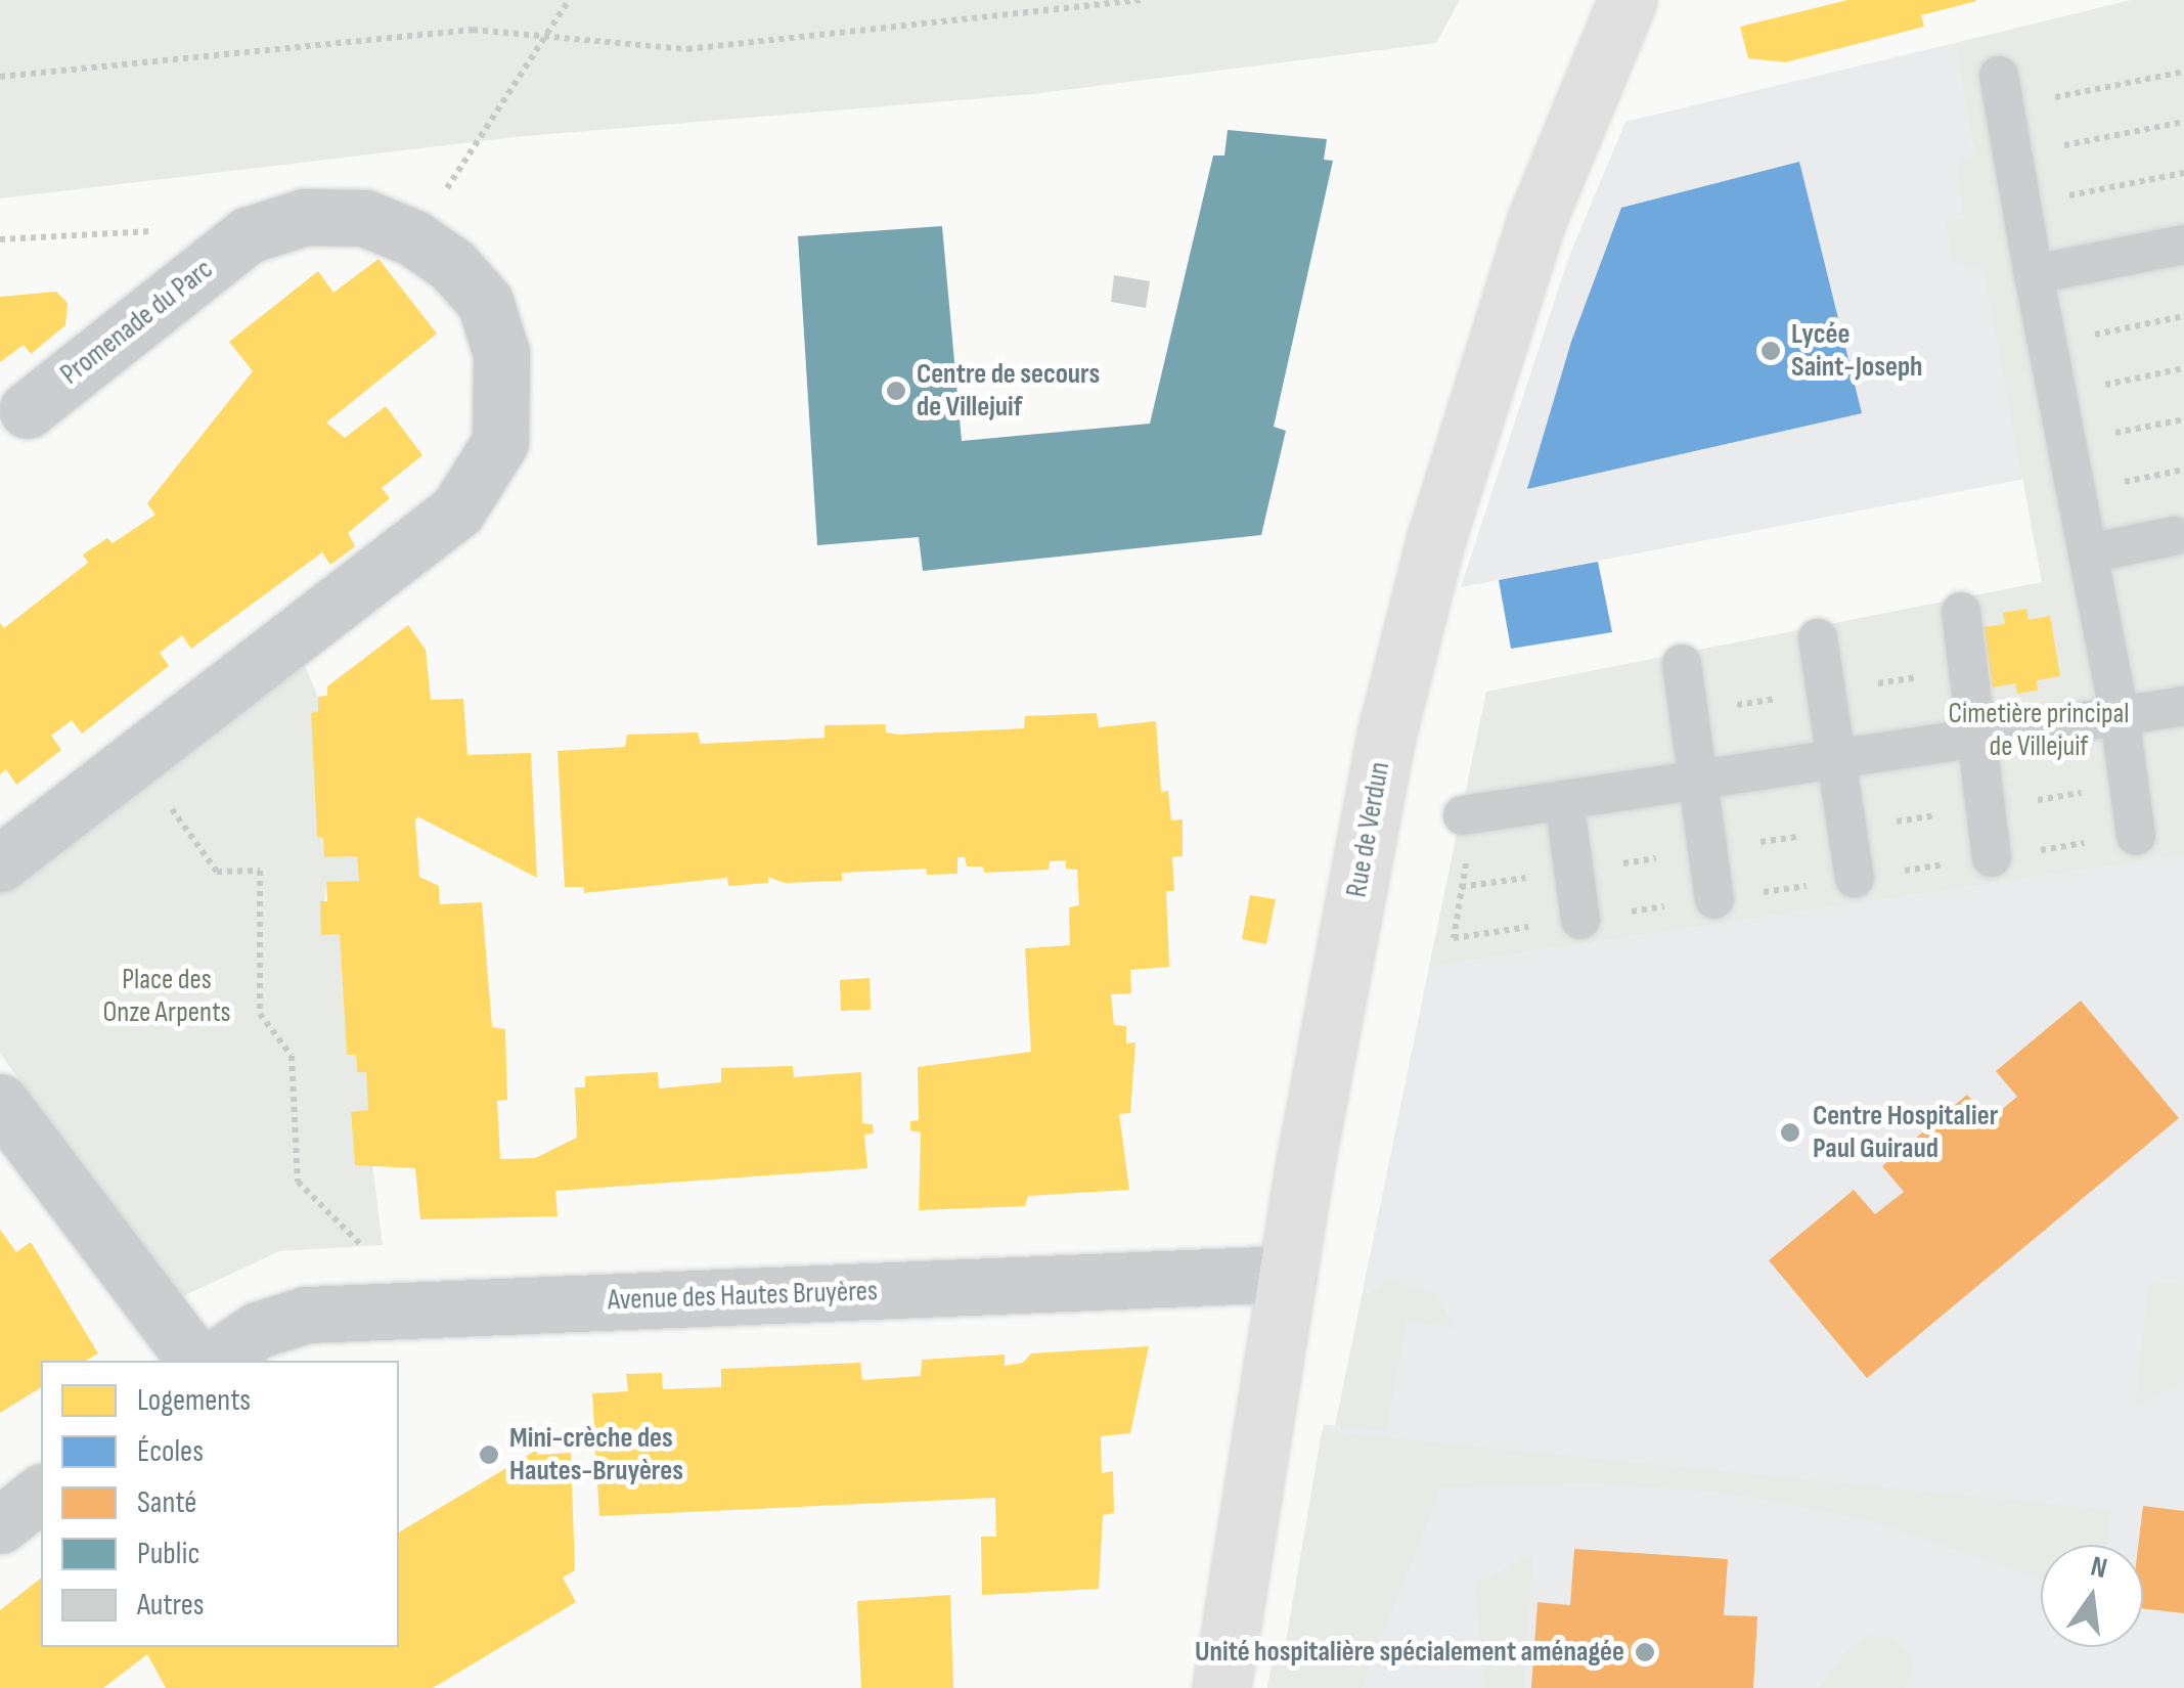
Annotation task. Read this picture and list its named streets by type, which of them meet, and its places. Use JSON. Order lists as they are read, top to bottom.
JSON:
{
  "streets": {
    "street": ["Promenade du Parc", "Rue de Verdun", "Avenue des Hautes Bruyères"]
  },
  "crossings": [
    ["Rue de Verdun", "Avenue des Hautes Bruyères"]
  ],
  "parks": ["Cimetière principal de Villejuif", "Place des Onze Arpents"],
  "places": [
    "Lycée Saint-Joseph",
    "Centre de secours de Villejuif",
    "Centre Hospitalier Paul Guiraud",
    "Mini-crèche des Hautes-Bruyères",
    "Unité hospitalière spécialement aménagée"
  ],
  "legend": [
    "Logements",
    "Écoles",
    "Santé",
    "Public",
    "Autres"
  ],
  "north": "top"
}
